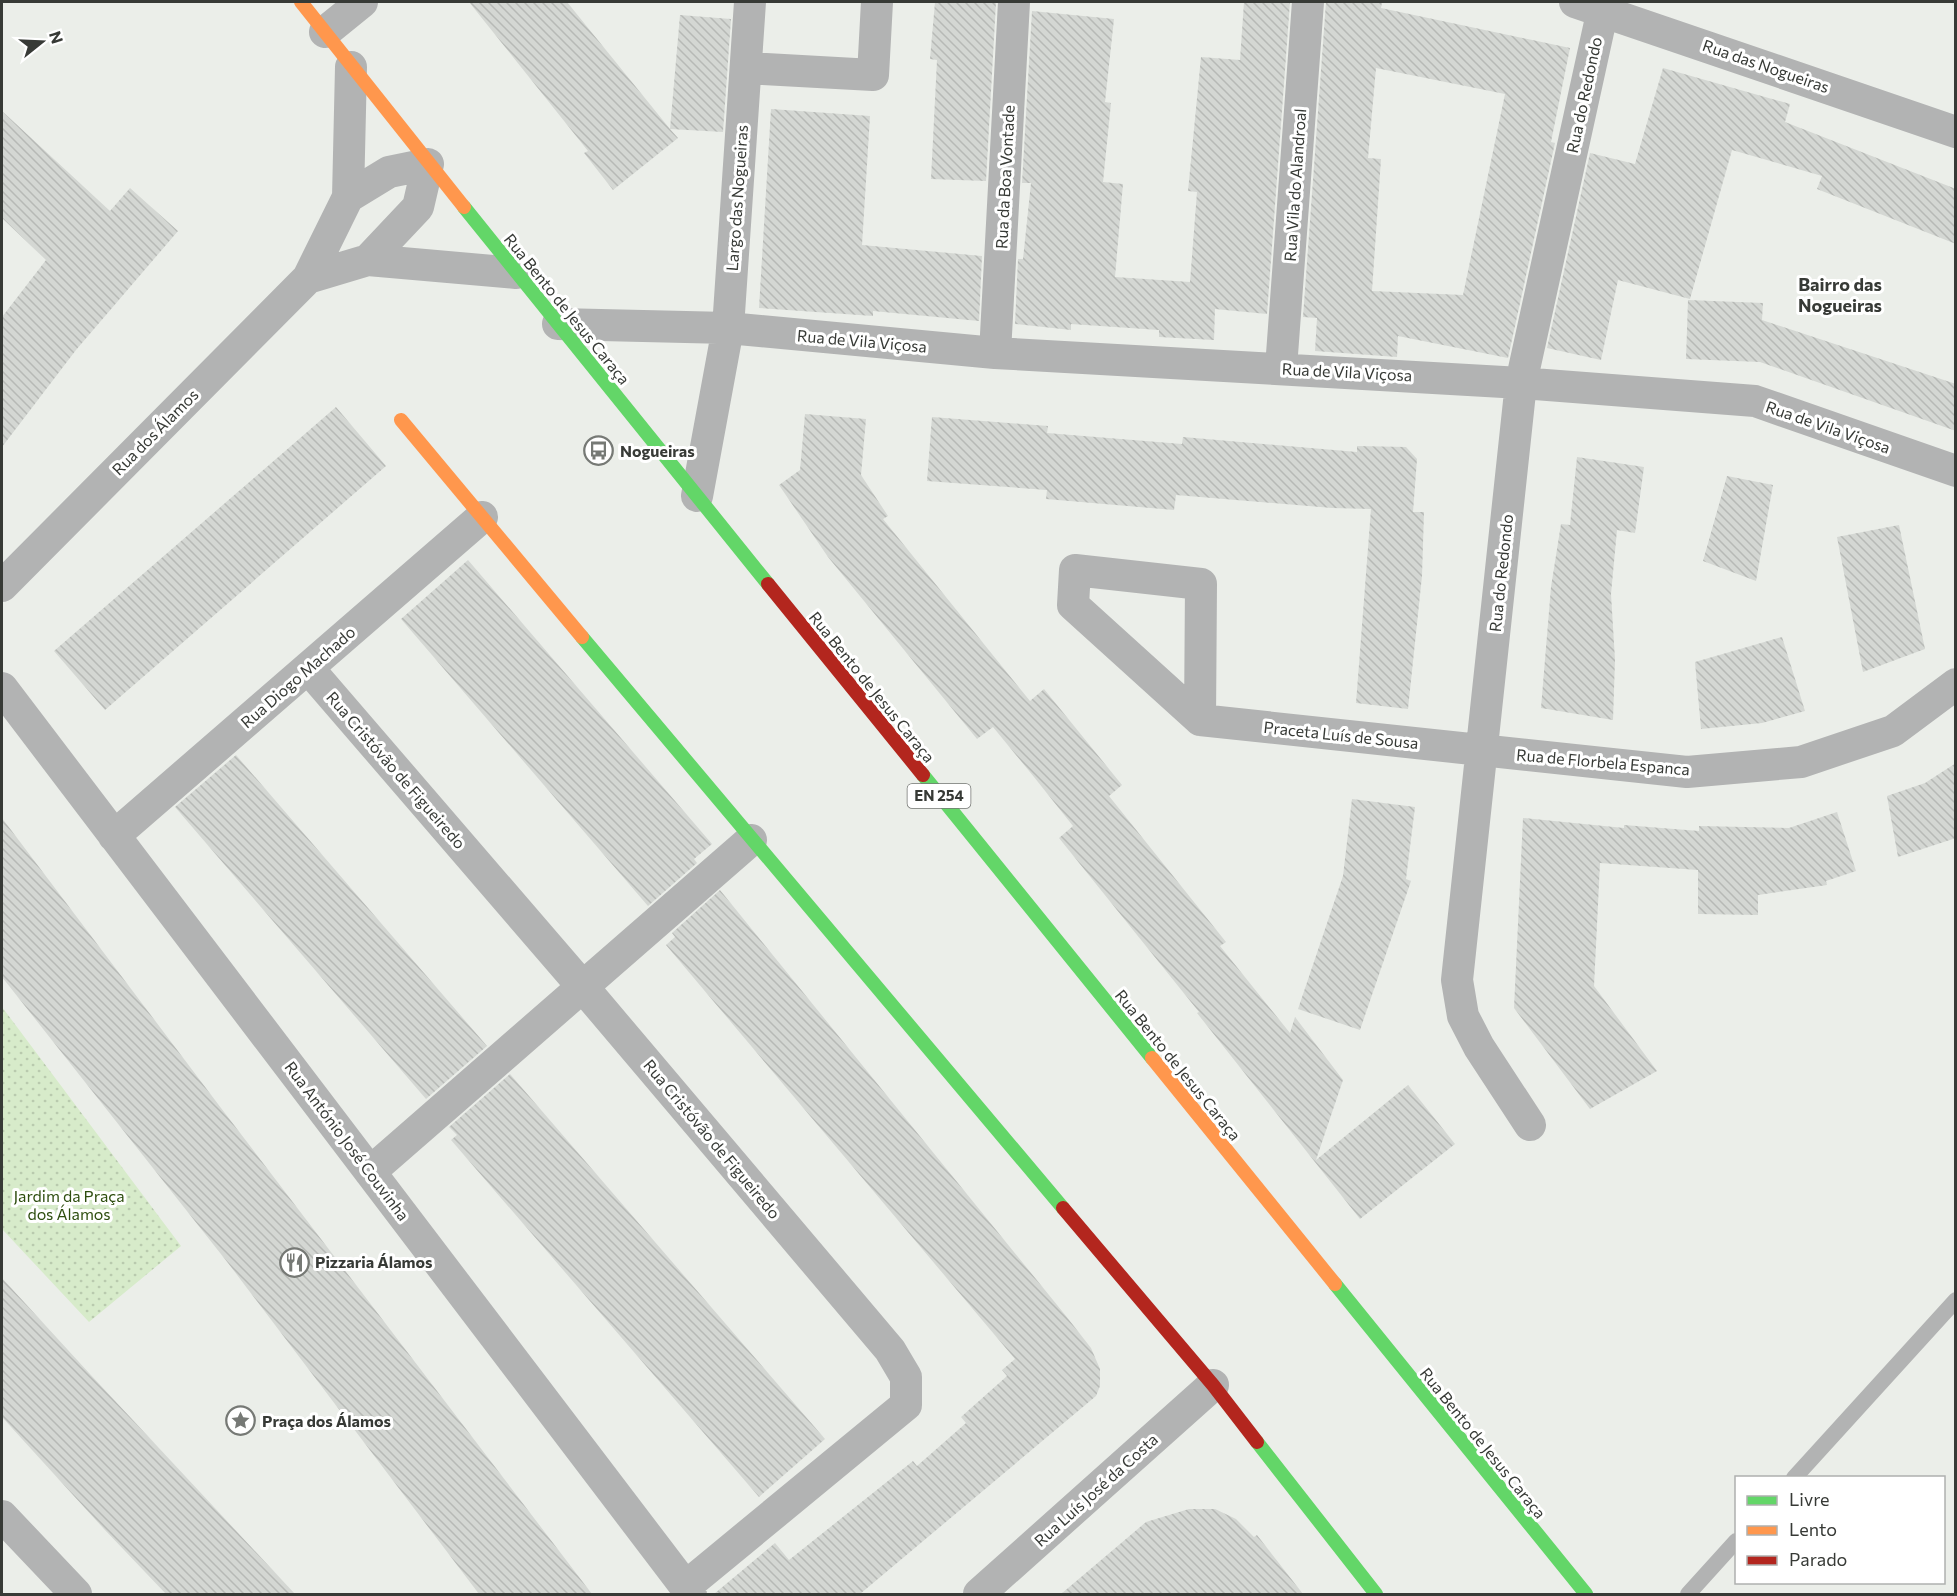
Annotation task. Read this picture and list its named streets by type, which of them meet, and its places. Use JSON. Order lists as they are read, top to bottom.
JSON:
{
  "streets": {
    "main road": ["Rua Bento de Jesus Caraça", "EN 254"],
    "street": [
      "Rua das Nogueiras",
      "Rua do Redondo",
      "Rua da Boa Vontade",
      "Rua Vila do Alandroal",
      "Largo das Nogueiras",
      "Rua de Vila Viçosa",
      "Rua dos Álamos",
      "Rua Diogo Machado",
      "Praceta Luís de Sousa",
      "Rua de Florbela Espanca",
      "Rua Cristóvão de Figueiredo",
      "Rua António José Couvinha",
      "Rua Luís José da Costa"
    ]
  },
  "crossings": [
    ["Rua das Nogueiras", "Rua do Redondo"],
    ["Rua do Redondo", "Rua de Vila Viçosa"],
    ["Rua do Redondo", "Praceta Luís de Sousa"],
    ["Rua do Redondo", "Rua de Florbela Espanca"],
    ["Rua da Boa Vontade", "Rua de Vila Viçosa"],
    ["Rua Vila do Alandroal", "Rua de Vila Viçosa"],
    ["Largo das Nogueiras", "Rua Bento de Jesus Caraça"],
    ["Largo das Nogueiras", "Rua de Vila Viçosa"],
    ["Rua Bento de Jesus Caraça", "Rua de Vila Viçosa"],
    ["Rua Diogo Machado", "Rua Cristóvão de Figueiredo"],
    ["Rua Diogo Machado", "Rua António José Couvinha"],
    ["Praceta Luís de Sousa", "Rua de Florbela Espanca"],
    ["Rua Cristóvão de Figueiredo", "Rua António José Couvinha"]
  ],
  "districts": ["Bairro das Nogueiras"],
  "parks": ["Jardim da Praça dos Álamos"],
  "places": {
    "bus stop": ["Nogueiras"],
    "restaurant": ["Pizzaria Álamos"],
    "place": ["Praça dos Álamos"]
  },
  "legend": ["Livre", "Lento", "Parado"],
  "north": "right"
}
